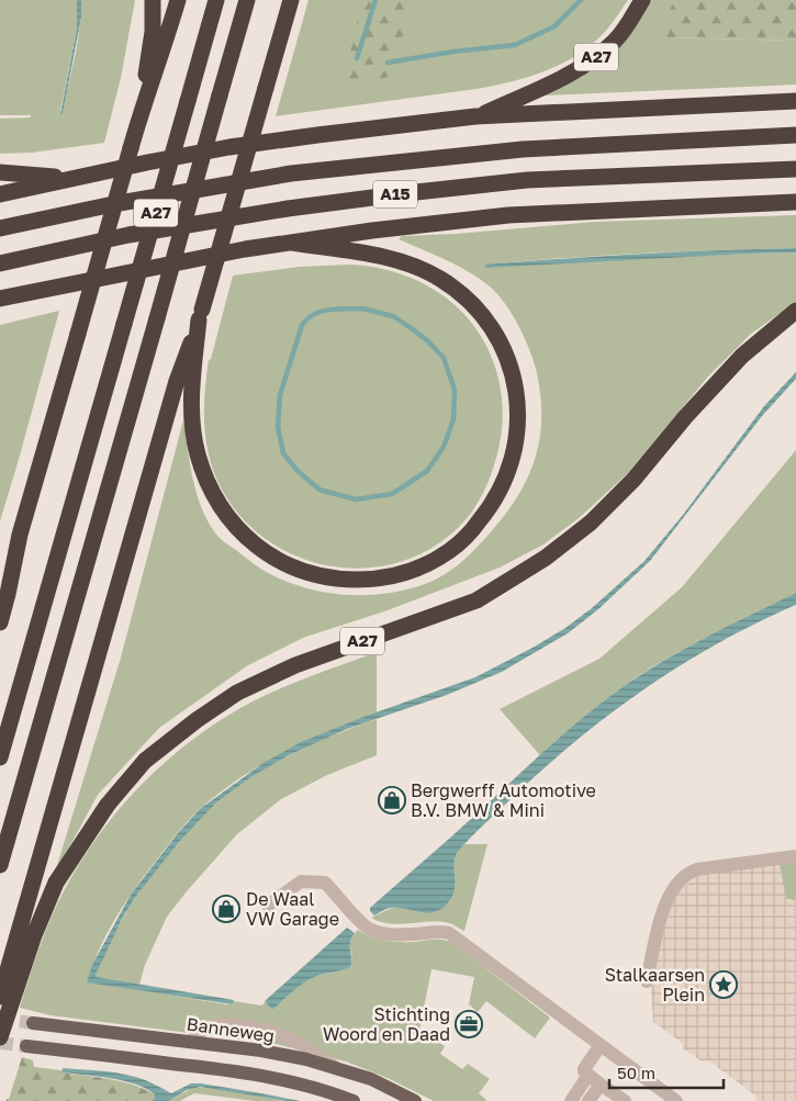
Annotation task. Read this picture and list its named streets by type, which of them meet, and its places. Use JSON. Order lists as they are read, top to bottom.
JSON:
{
  "streets": {
    "highway": ["A27", "A15"],
    "main road": ["Banneweg"]
  },
  "places": {
    "shop": ["Bergwerff Automotive B.V. BMW & Mini", "De Waal VW Garage"],
    "place": ["Stalkaarsen Plein"],
    "office": ["Stichting Woord en Daad"]
  },
  "scale_bar": "50 m"
}
